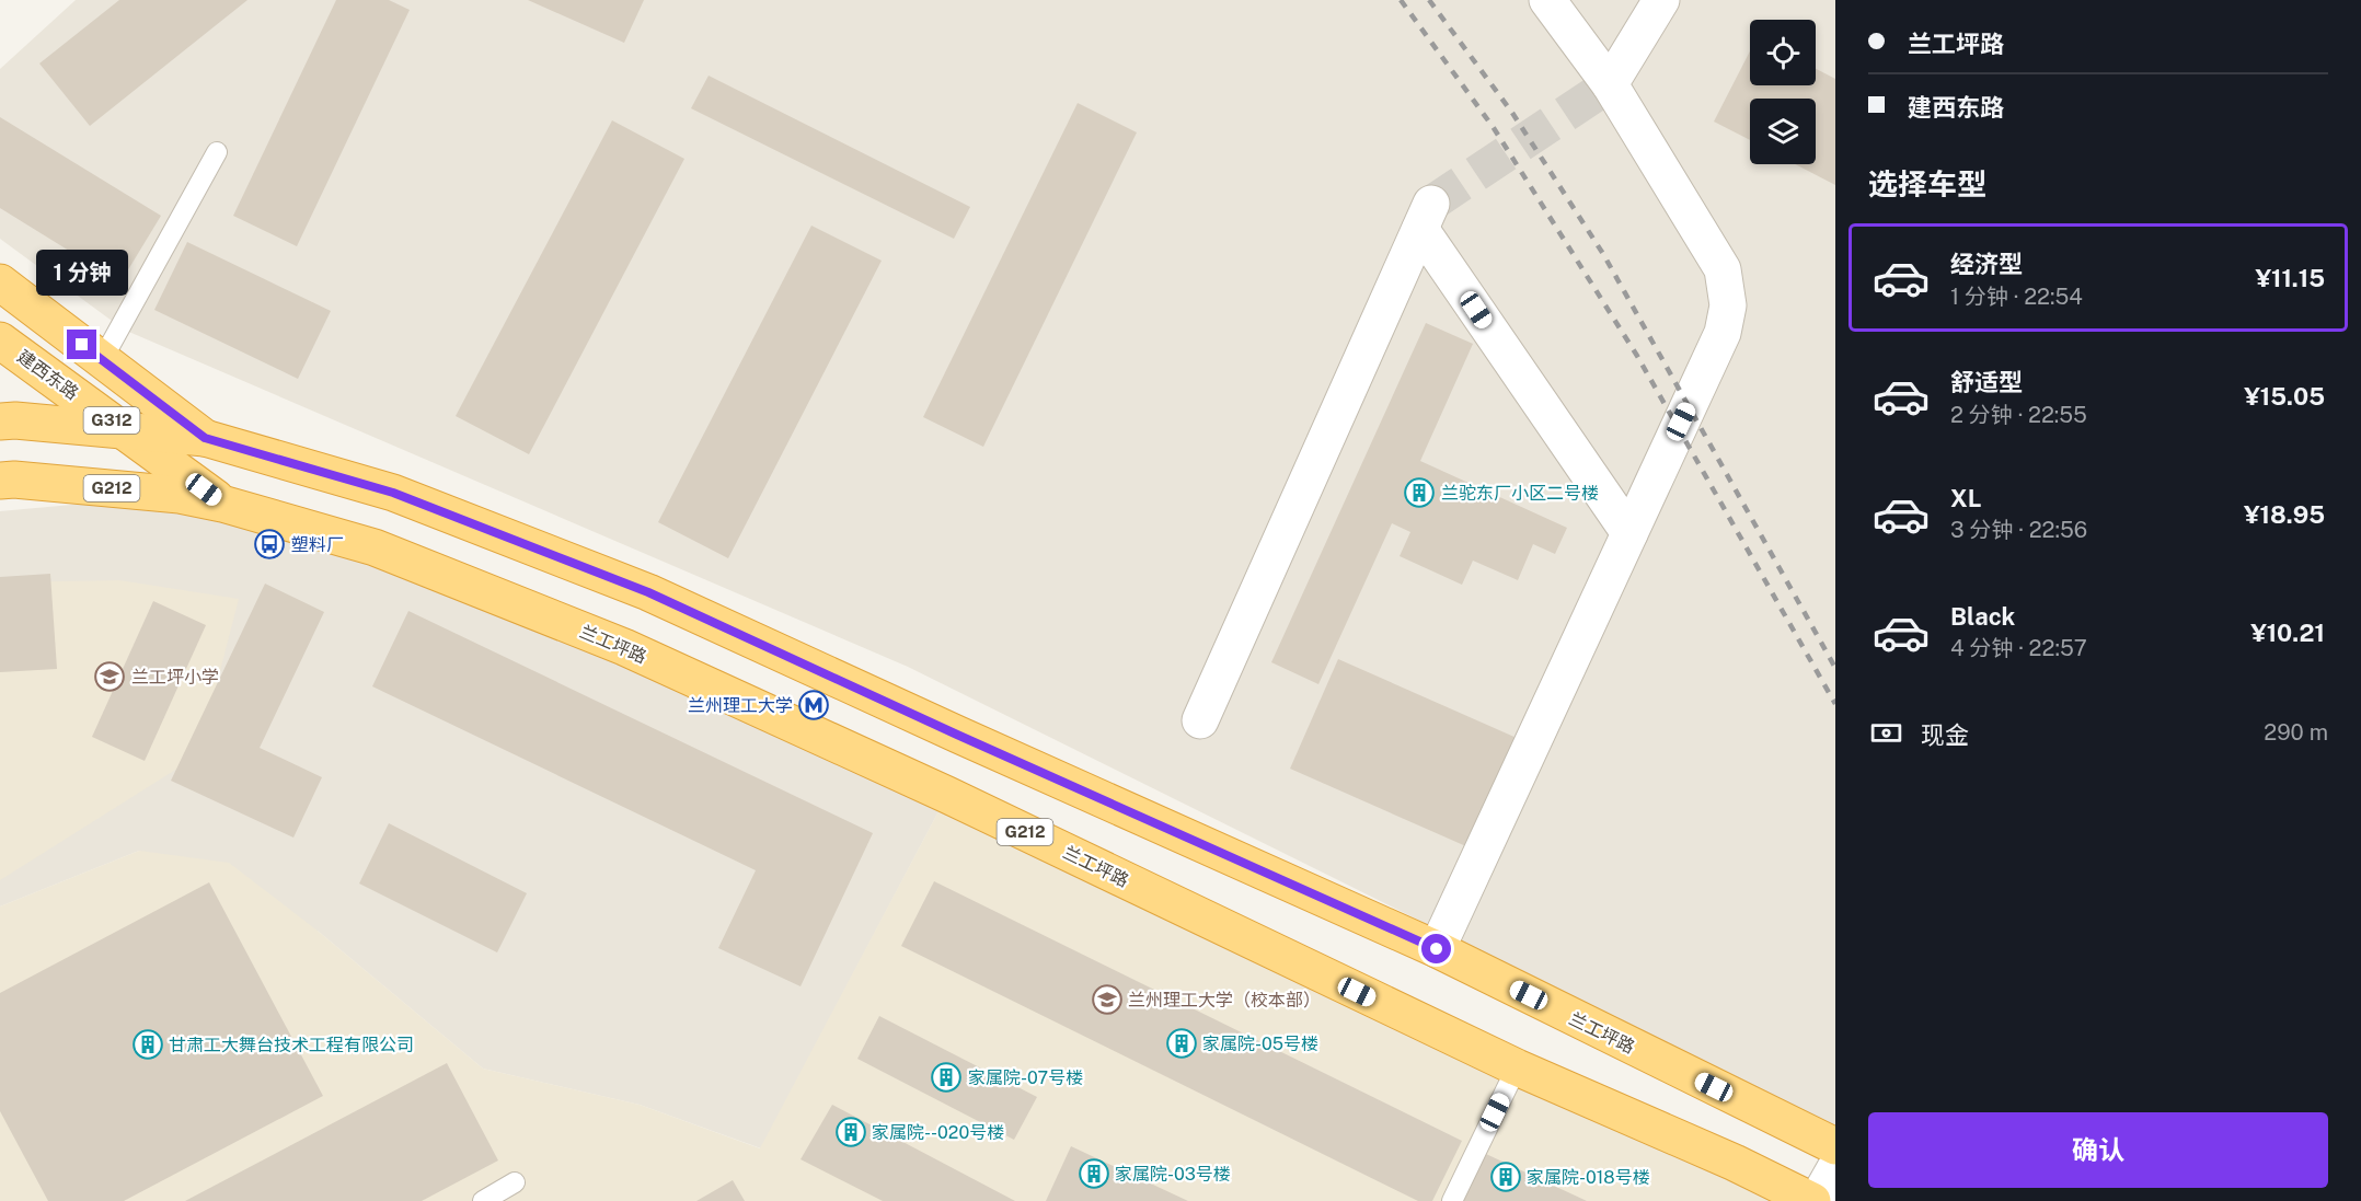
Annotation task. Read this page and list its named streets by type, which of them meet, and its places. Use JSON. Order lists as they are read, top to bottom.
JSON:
{
  "streets": {
    "highway": [
      "建西东路",
      "G312",
      "G212",
      "兰工坪路"
    ]
  },
  "crossings": [
    ["建西东路", "G212"],
    ["建西东路", "兰工坪路"],
    ["G312", "兰工坪路"],
    ["G212", "兰工坪路"]
  ],
  "places": {
    "building": [
      "兰驼东厂小区二号楼",
      "家属院-05号楼",
      "甘肃工大舞台技术工程有限公司",
      "家属院-07号楼",
      "家属院--020号楼",
      "家属院-03号楼",
      "家属院-018号楼"
    ],
    "bus stop": ["塑料厂"],
    "school or university": ["兰工坪小学", "兰州理工大学（校本部）"],
    "metro station": ["兰州理工大学"]
  },
  "page": {
    "banner": ["兰工坪路", "建西东路"],
    "heading": "选择车型",
    "list": [
      {
        "name": "经济型",
        "note": "1 分钟 · 22:54",
        "value": "¥11.15"
      },
      {
        "name": "舒适型",
        "note": "2 分钟 · 22:55",
        "value": "¥15.05"
      },
      {
        "name": "XL",
        "note": "3 分钟 · 22:56",
        "value": "¥18.95"
      },
      {
        "name": "Black",
        "note": "4 分钟 · 22:57",
        "value": "¥10.21"
      }
    ],
    "bubble": "1 分钟",
    "pay": ["现金", "290 m"],
    "buttons": "确认"
  }
}
